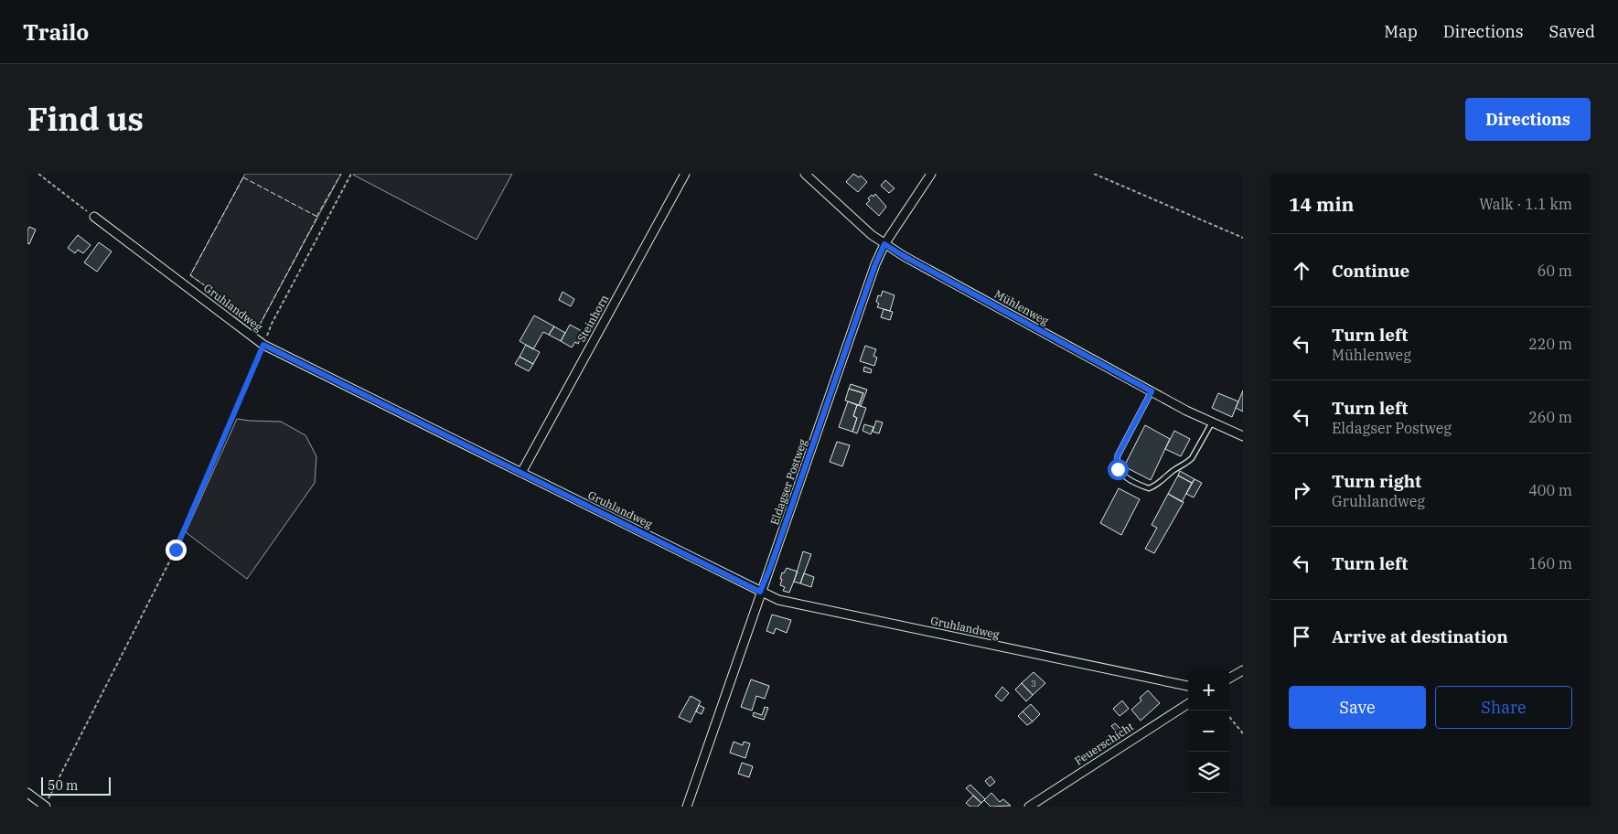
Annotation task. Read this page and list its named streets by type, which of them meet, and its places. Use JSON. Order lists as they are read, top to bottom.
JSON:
{
  "streets": {
    "street": [
      "Gruhlandweg",
      "Mühlenweg",
      "Steinhorn",
      "Eldagser Postweg",
      "Feuerschicht"
    ]
  },
  "crossings": [
    ["Gruhlandweg", "Steinhorn"],
    ["Gruhlandweg", "Eldagser Postweg"],
    ["Mühlenweg", "Eldagser Postweg"]
  ],
  "house_numbers": ["3"],
  "scale_bar": "50 m",
  "page": {
    "header": "Trailo",
    "nav": ["Map", "Directions", "Saved"],
    "title": "Find us",
    "buttons": [
      "Directions",
      ["Save", "Share"]
    ],
    "heading": ["14 min", "Walk · 1.1 km"],
    "list": [
      ["Continue", "60 m"],
      ["Turn left", "Mühlenweg", "220 m"],
      ["Turn left", "Eldagser Postweg", "260 m"],
      ["Turn right", "Gruhlandweg", "400 m"],
      ["Turn left", "160 m"],
      "Arrive at destination"
    ],
    "map_buttons": ["+", "−"],
    "scale": "50 m"
  }
}
